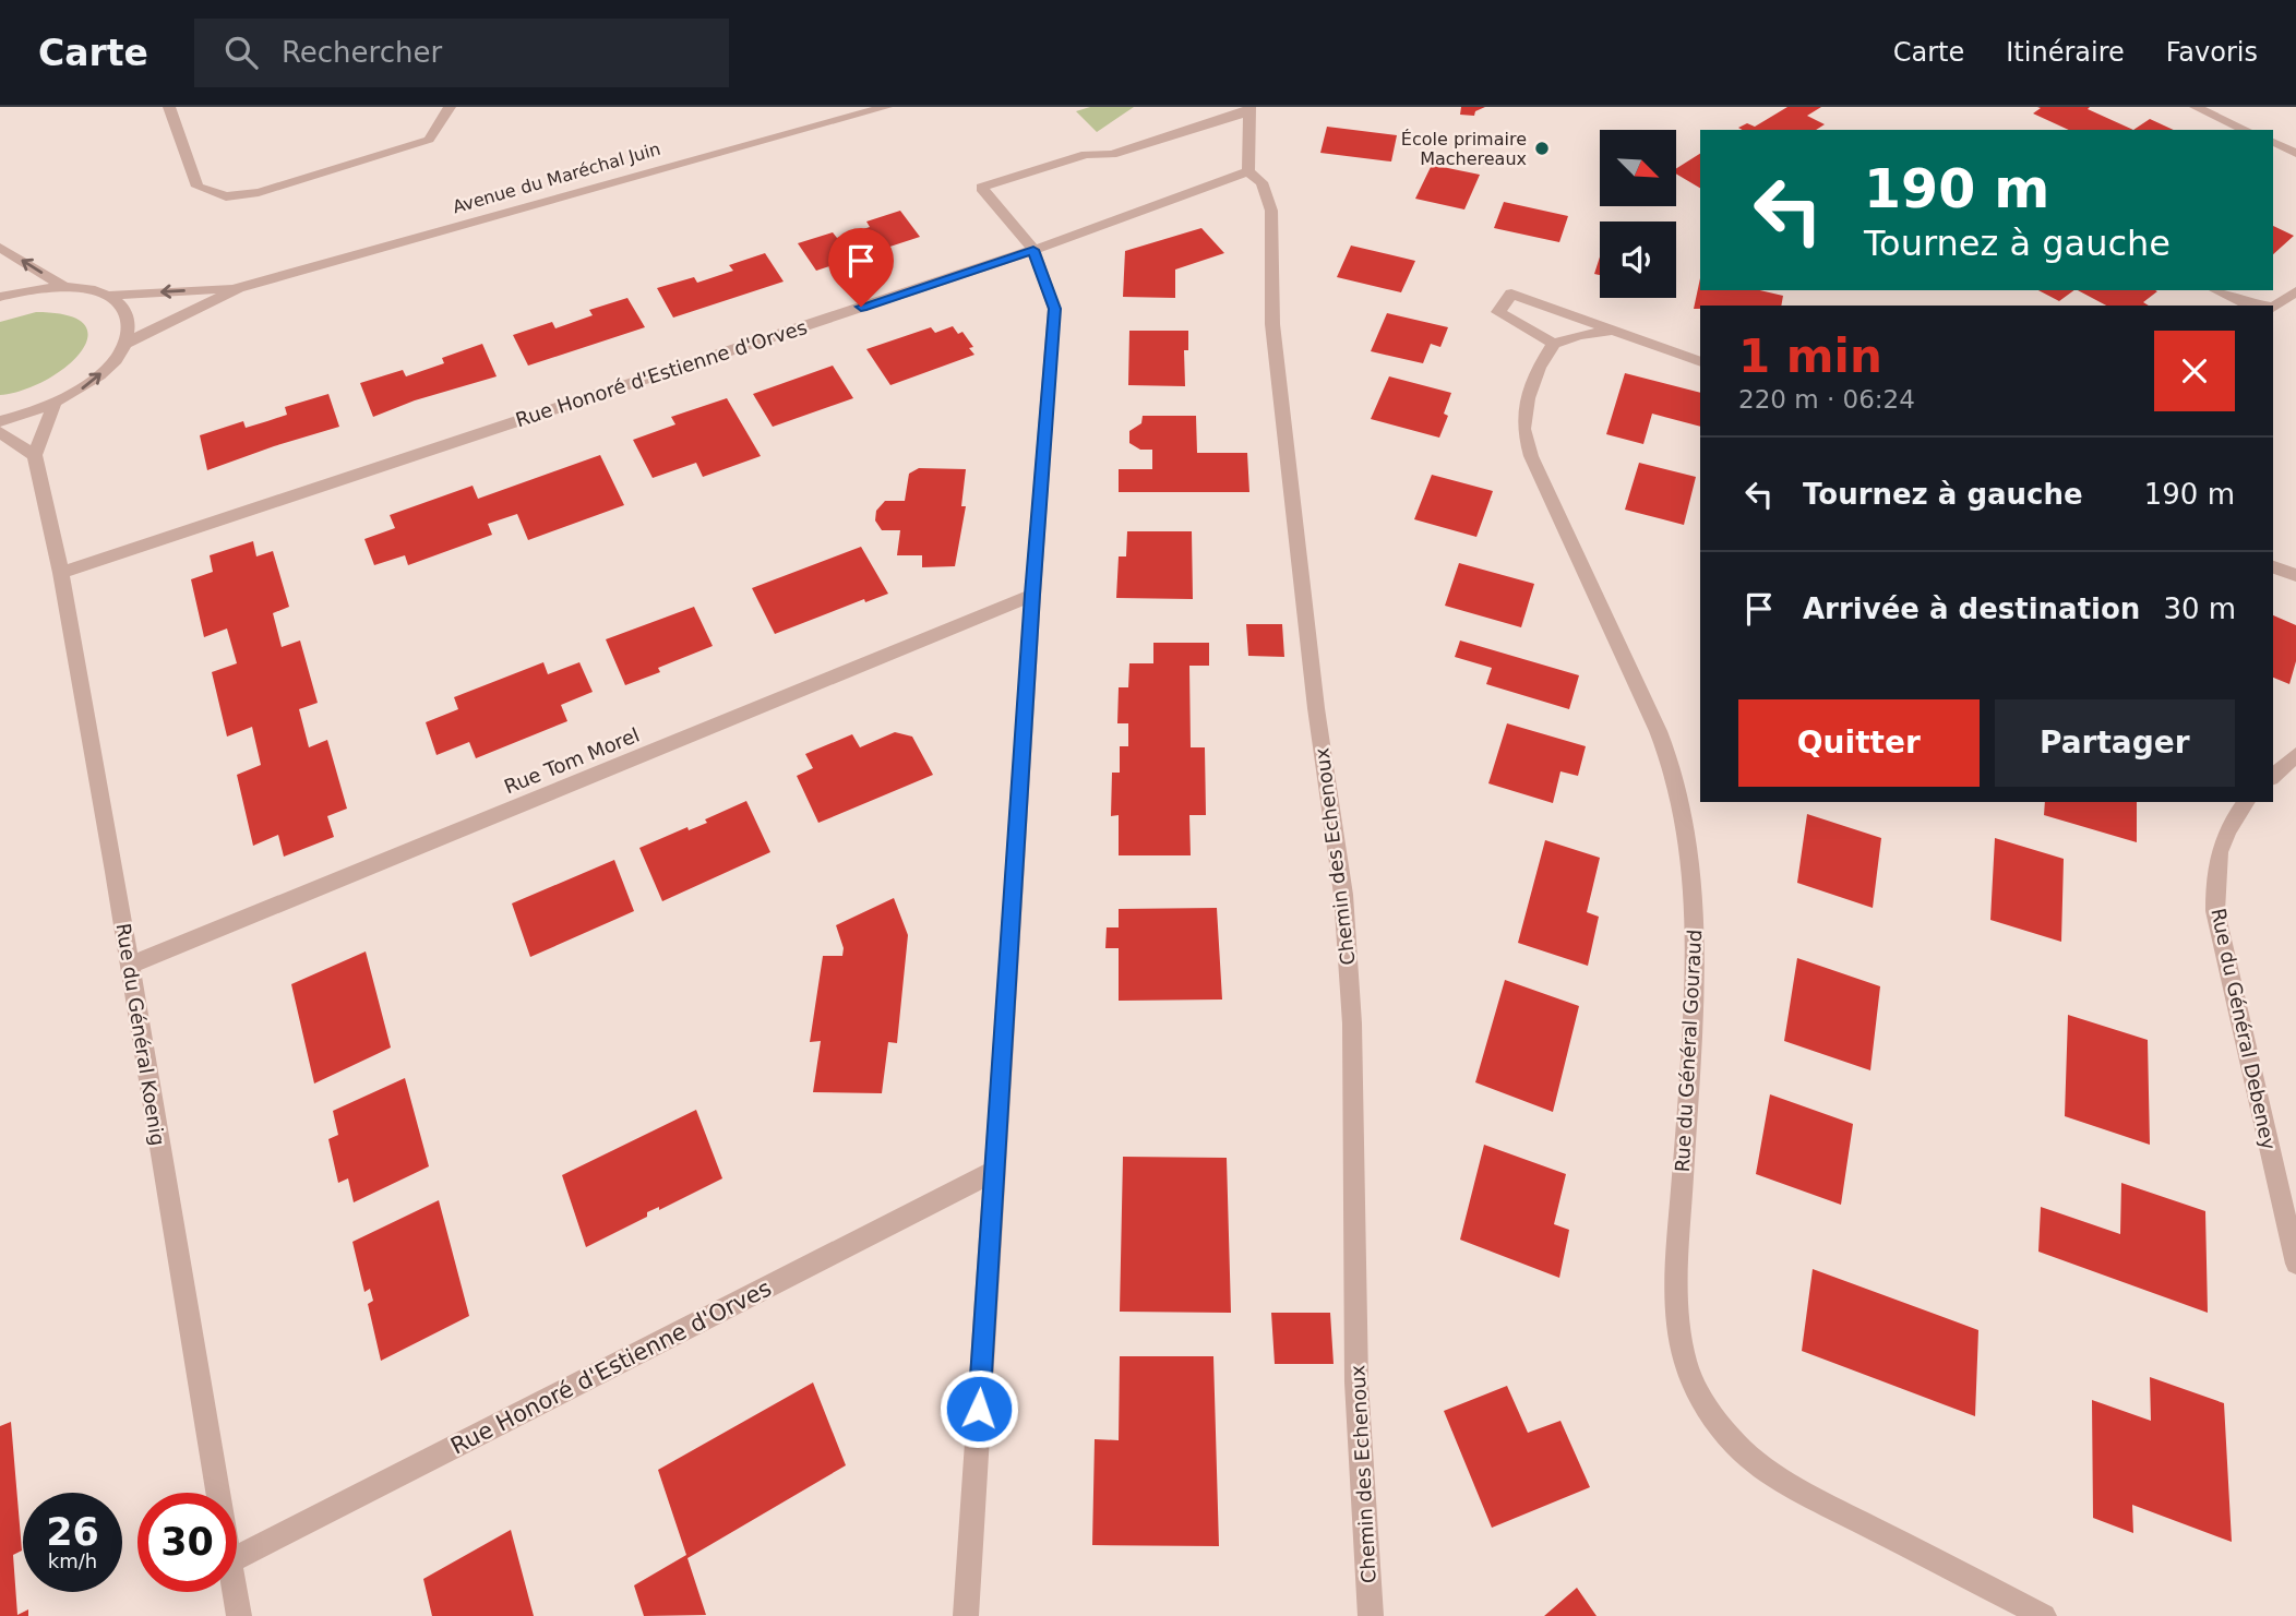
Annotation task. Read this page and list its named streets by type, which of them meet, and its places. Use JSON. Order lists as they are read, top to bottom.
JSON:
{
  "streets": {
    "street": [
      "Avenue du Maréchal Juin",
      "Rue Honoré d'Estienne d'Orves",
      "Rue Tom Morel",
      "Chemin des Echenoux",
      "Rue du Général Debeney",
      "Rue du Général Koenig",
      "Rue du Général Gouraud"
    ]
  },
  "crossings": [
    ["Rue Honoré d'Estienne d'Orves", "Chemin des Echenoux"],
    ["Rue Honoré d'Estienne d'Orves", "Rue du Général Koenig"],
    ["Rue Tom Morel", "Rue du Général Koenig"]
  ],
  "places": ["École primaire Machereaux"],
  "north": "bottom right",
  "page": {
    "header": "Carte",
    "search": "Rechercher",
    "nav": ["Carte", "Itinéraire", "Favoris"],
    "turn": ["190 m", "Tournez à gauche"],
    "heading": ["1 min", "220 m · 06:24"],
    "list": [
      {
        "name": "Tournez à gauche",
        "value": "190 m"
      },
      {
        "name": "Arrivée à destination",
        "value": "30 m"
      }
    ],
    "buttons": ["Quitter", "Partager"],
    "speed": "26 km/h",
    "limit": "30"
  }
}
